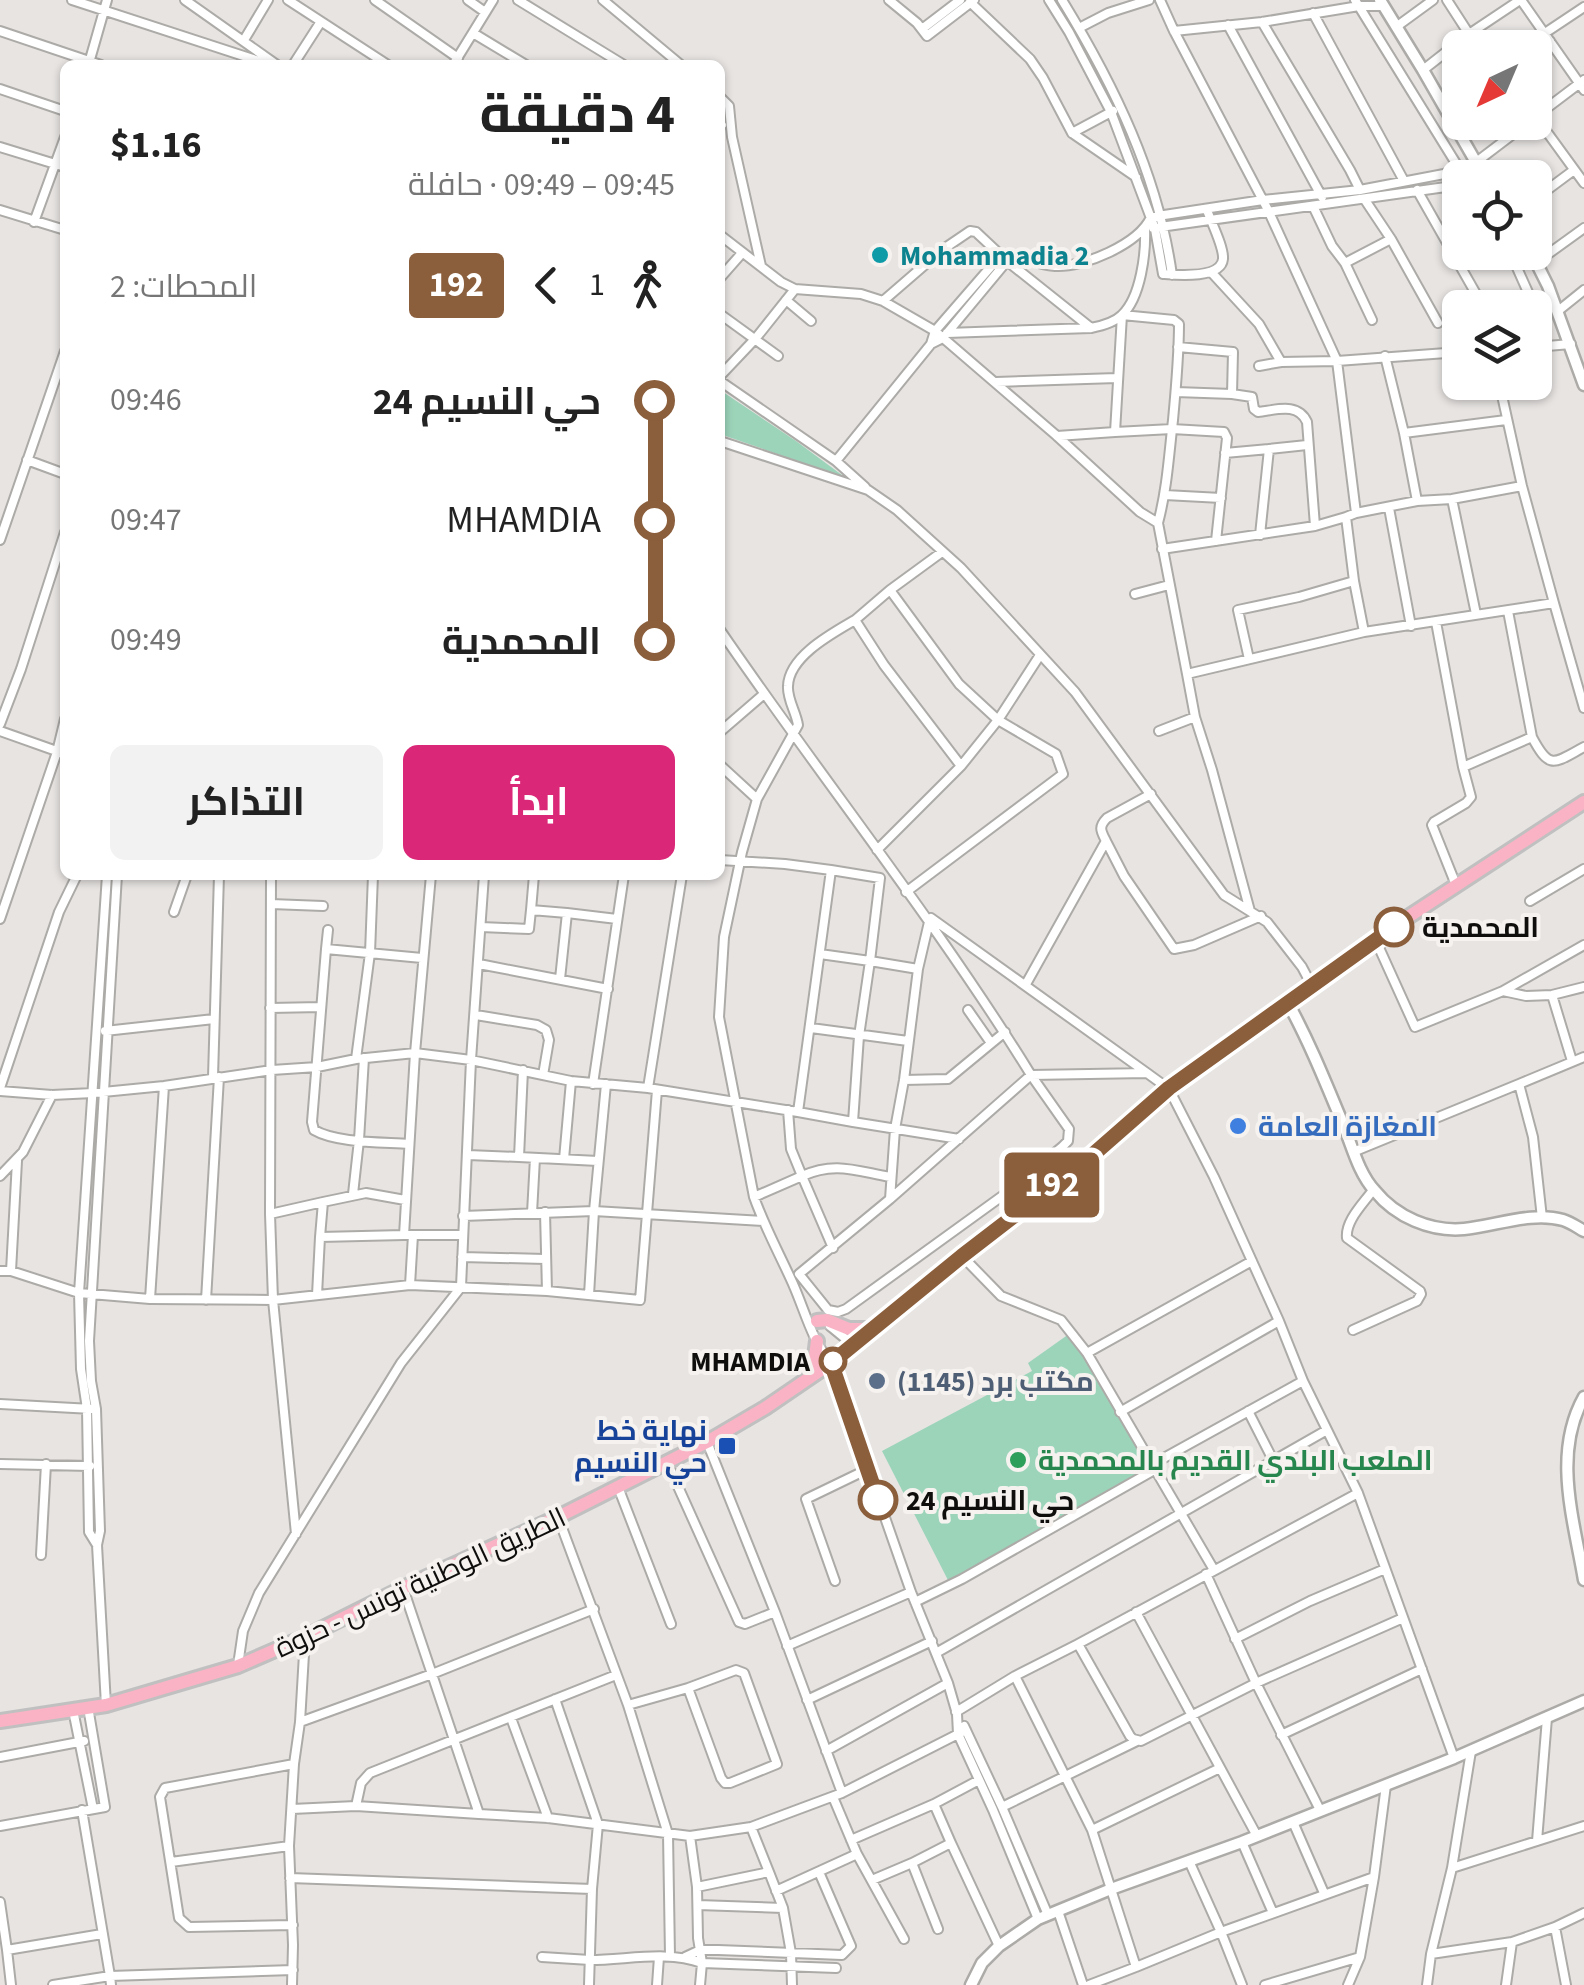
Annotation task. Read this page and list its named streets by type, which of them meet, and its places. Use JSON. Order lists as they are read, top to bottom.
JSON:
{
  "streets": {
    "main road": ["الطريق الوطنية تونس - حزوة"]
  },
  "places": {
    "other": [
      "Mohammadia 2",
      "المحمدية",
      "المغازة العامة",
      "MHAMDIA",
      "مكتب برد (1145)",
      "الملعب البلدي القديم بالمحمدية",
      "حي النسيم 24"
    ],
    "transit": ["نهاية خط حي النسيم"]
  },
  "lines": ["bus line 192"],
  "north": "bottom left",
  "page": {
    "on_map": "192",
    "heading": ["4 دقيقة", "09:45 – 09:49 · حافلة", "$1.16"],
    "legs": ["1", "192", "المحطات: 2"],
    "list": [
      {
        "name": "حي النسيم 24",
        "value": "09:46"
      },
      {
        "name": "MHAMDIA",
        "value": "09:47"
      },
      {
        "name": "المحمدية",
        "value": "09:49"
      }
    ],
    "buttons": ["ابدأ", "التذاكر"]
  }
}
